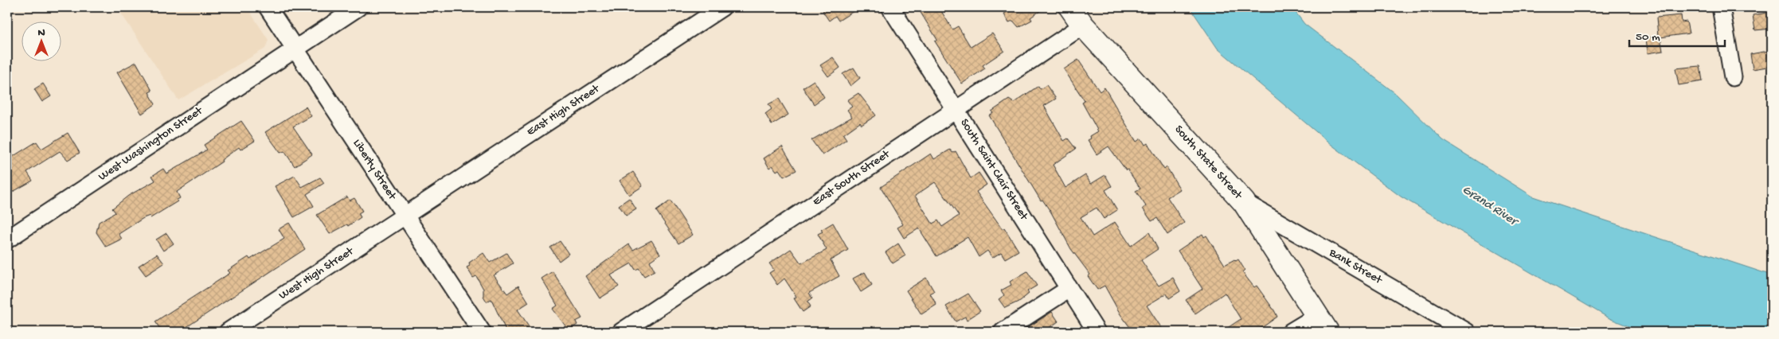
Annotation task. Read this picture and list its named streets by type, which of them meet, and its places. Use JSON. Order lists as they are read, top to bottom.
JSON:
{
  "streets": {
    "main road": ["South State Street"],
    "street": [
      "East High Street",
      "West Washington Street",
      "Liberty Street",
      "South Saint Clair Street",
      "East South Street",
      "Bank Street",
      "West High Street"
    ]
  },
  "crossings": [
    ["East High Street", "Liberty Street"],
    ["East High Street", "West High Street"],
    ["West Washington Street", "Liberty Street"],
    ["South State Street", "East South Street"],
    ["South State Street", "Bank Street"],
    ["Liberty Street", "West High Street"],
    ["South Saint Clair Street", "East South Street"]
  ],
  "water": ["Grand River"],
  "scale_bar": "50 m",
  "north": "top"
}
